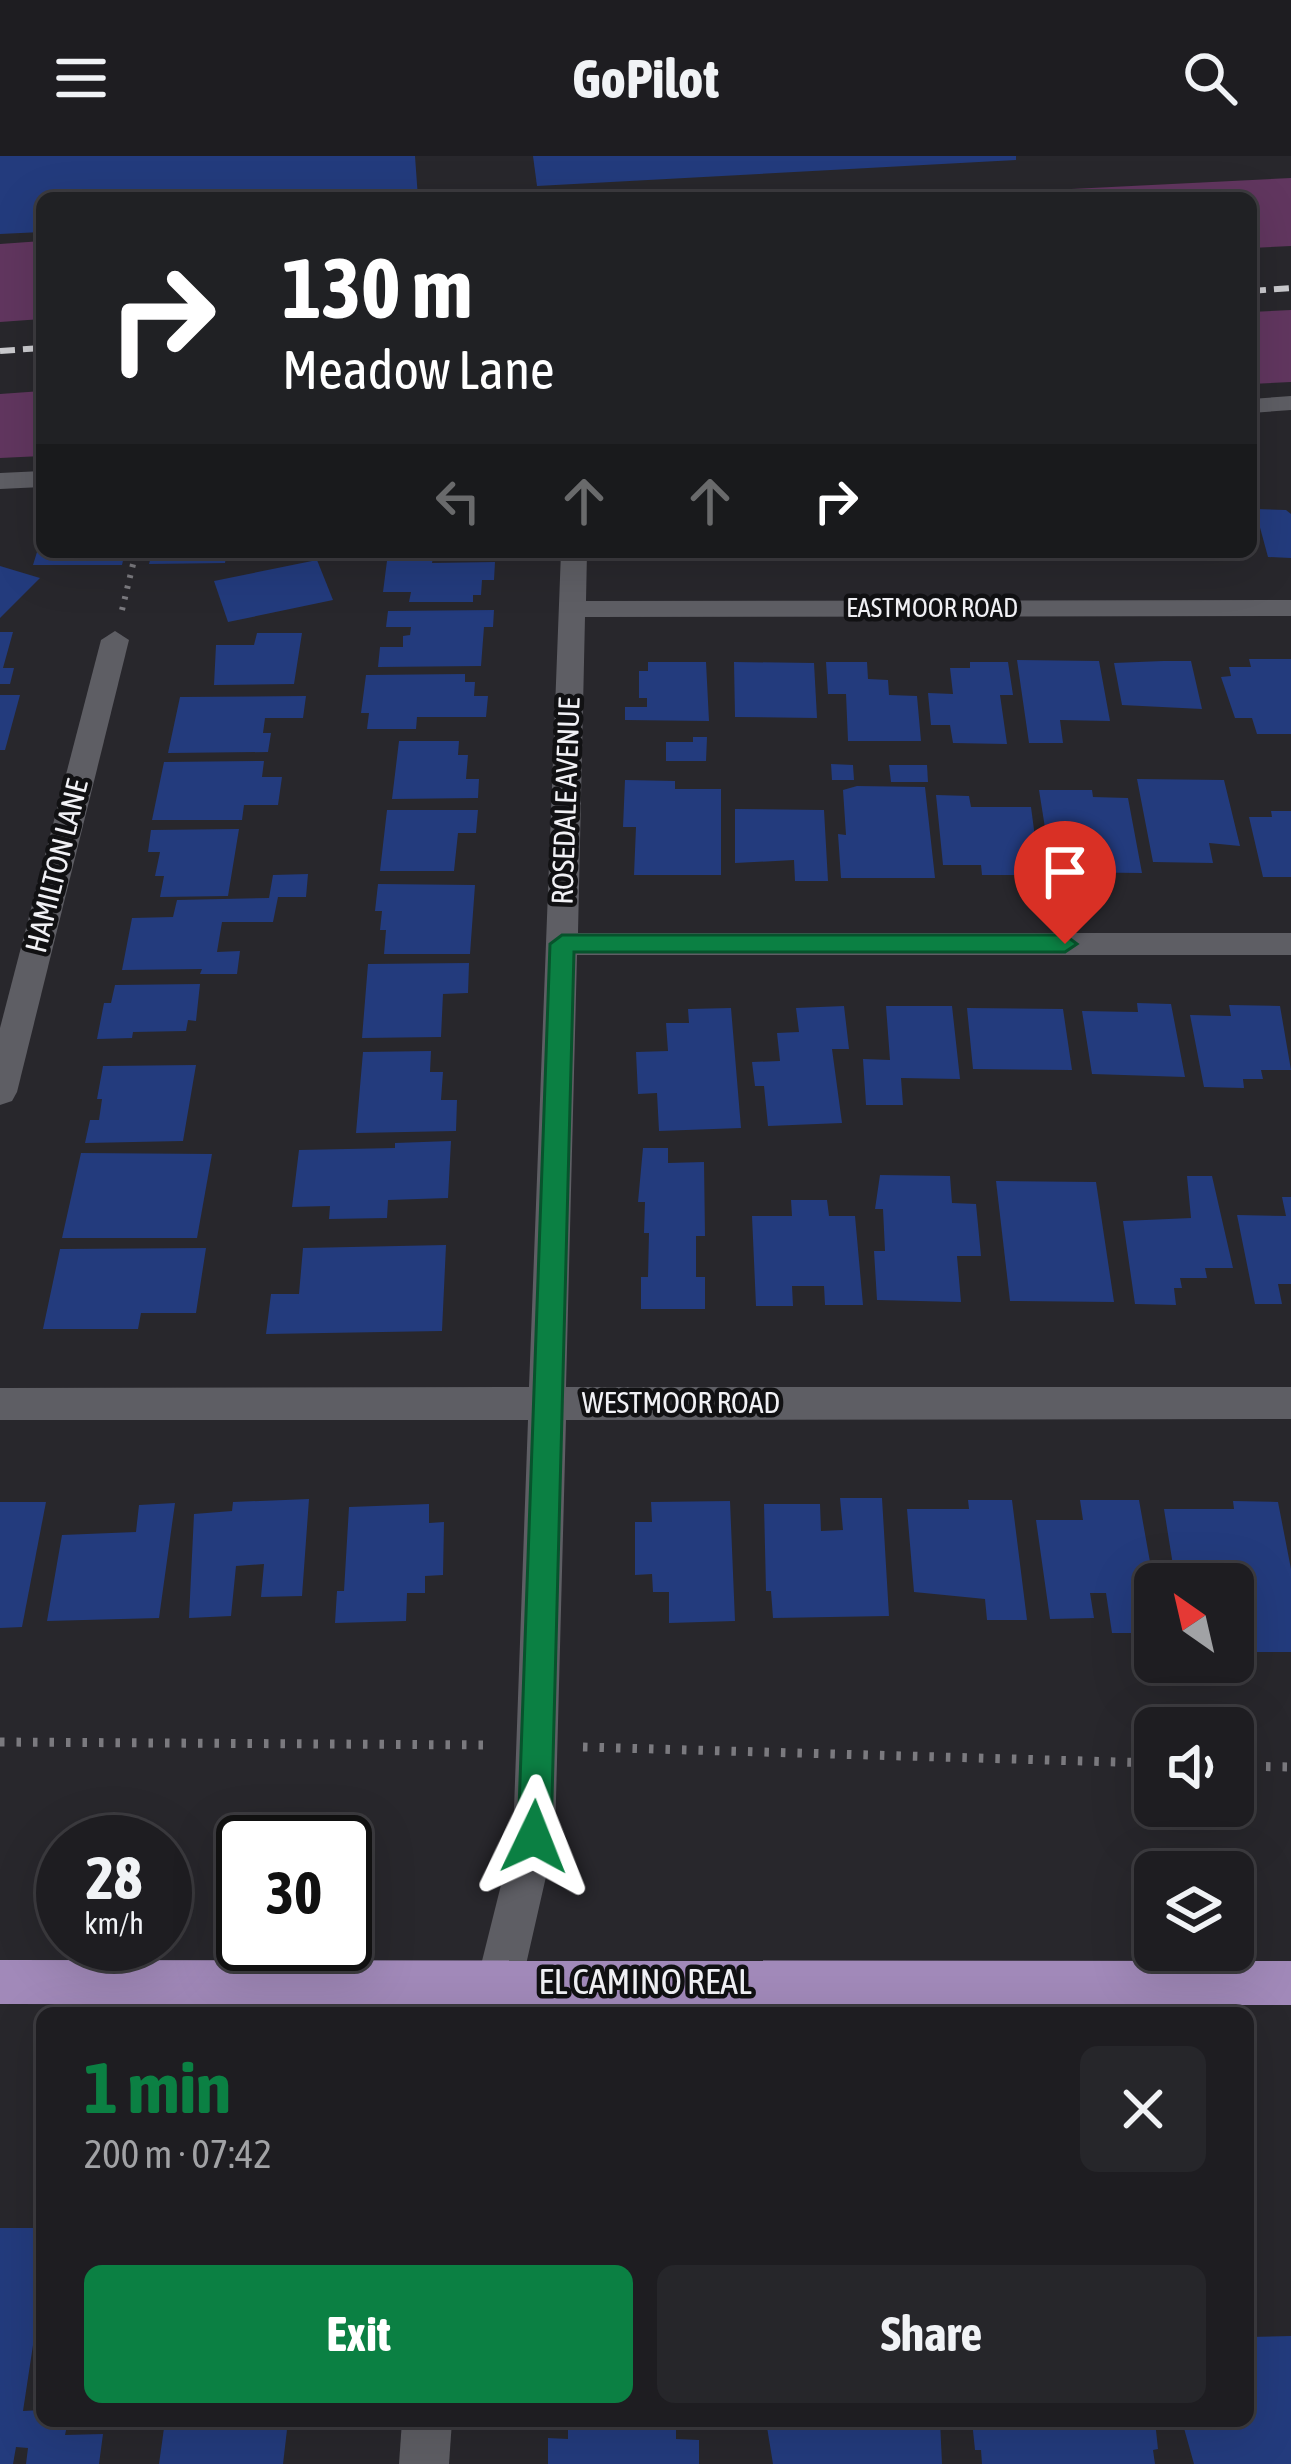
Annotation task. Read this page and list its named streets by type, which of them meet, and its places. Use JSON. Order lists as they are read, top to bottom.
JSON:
{
  "streets": {
    "main road": ["EL CAMINO REAL"],
    "street": [
      "EASTMOOR ROAD",
      "ROSEDALE AVENUE",
      "HAMILTON LANE",
      "WESTMOOR ROAD"
    ]
  },
  "crossings": [
    ["EASTMOOR ROAD", "ROSEDALE AVENUE"],
    ["ROSEDALE AVENUE", "WESTMOOR ROAD"],
    ["ROSEDALE AVENUE", "EL CAMINO REAL"]
  ],
  "north": "top left",
  "page": {
    "header": "GoPilot",
    "turn": ["130 m", "Meadow Lane"],
    "speed": "28 km/h",
    "limit": "30",
    "heading": ["1 min", "200 m · 07:42"],
    "buttons": ["Exit", "Share"]
  }
}
